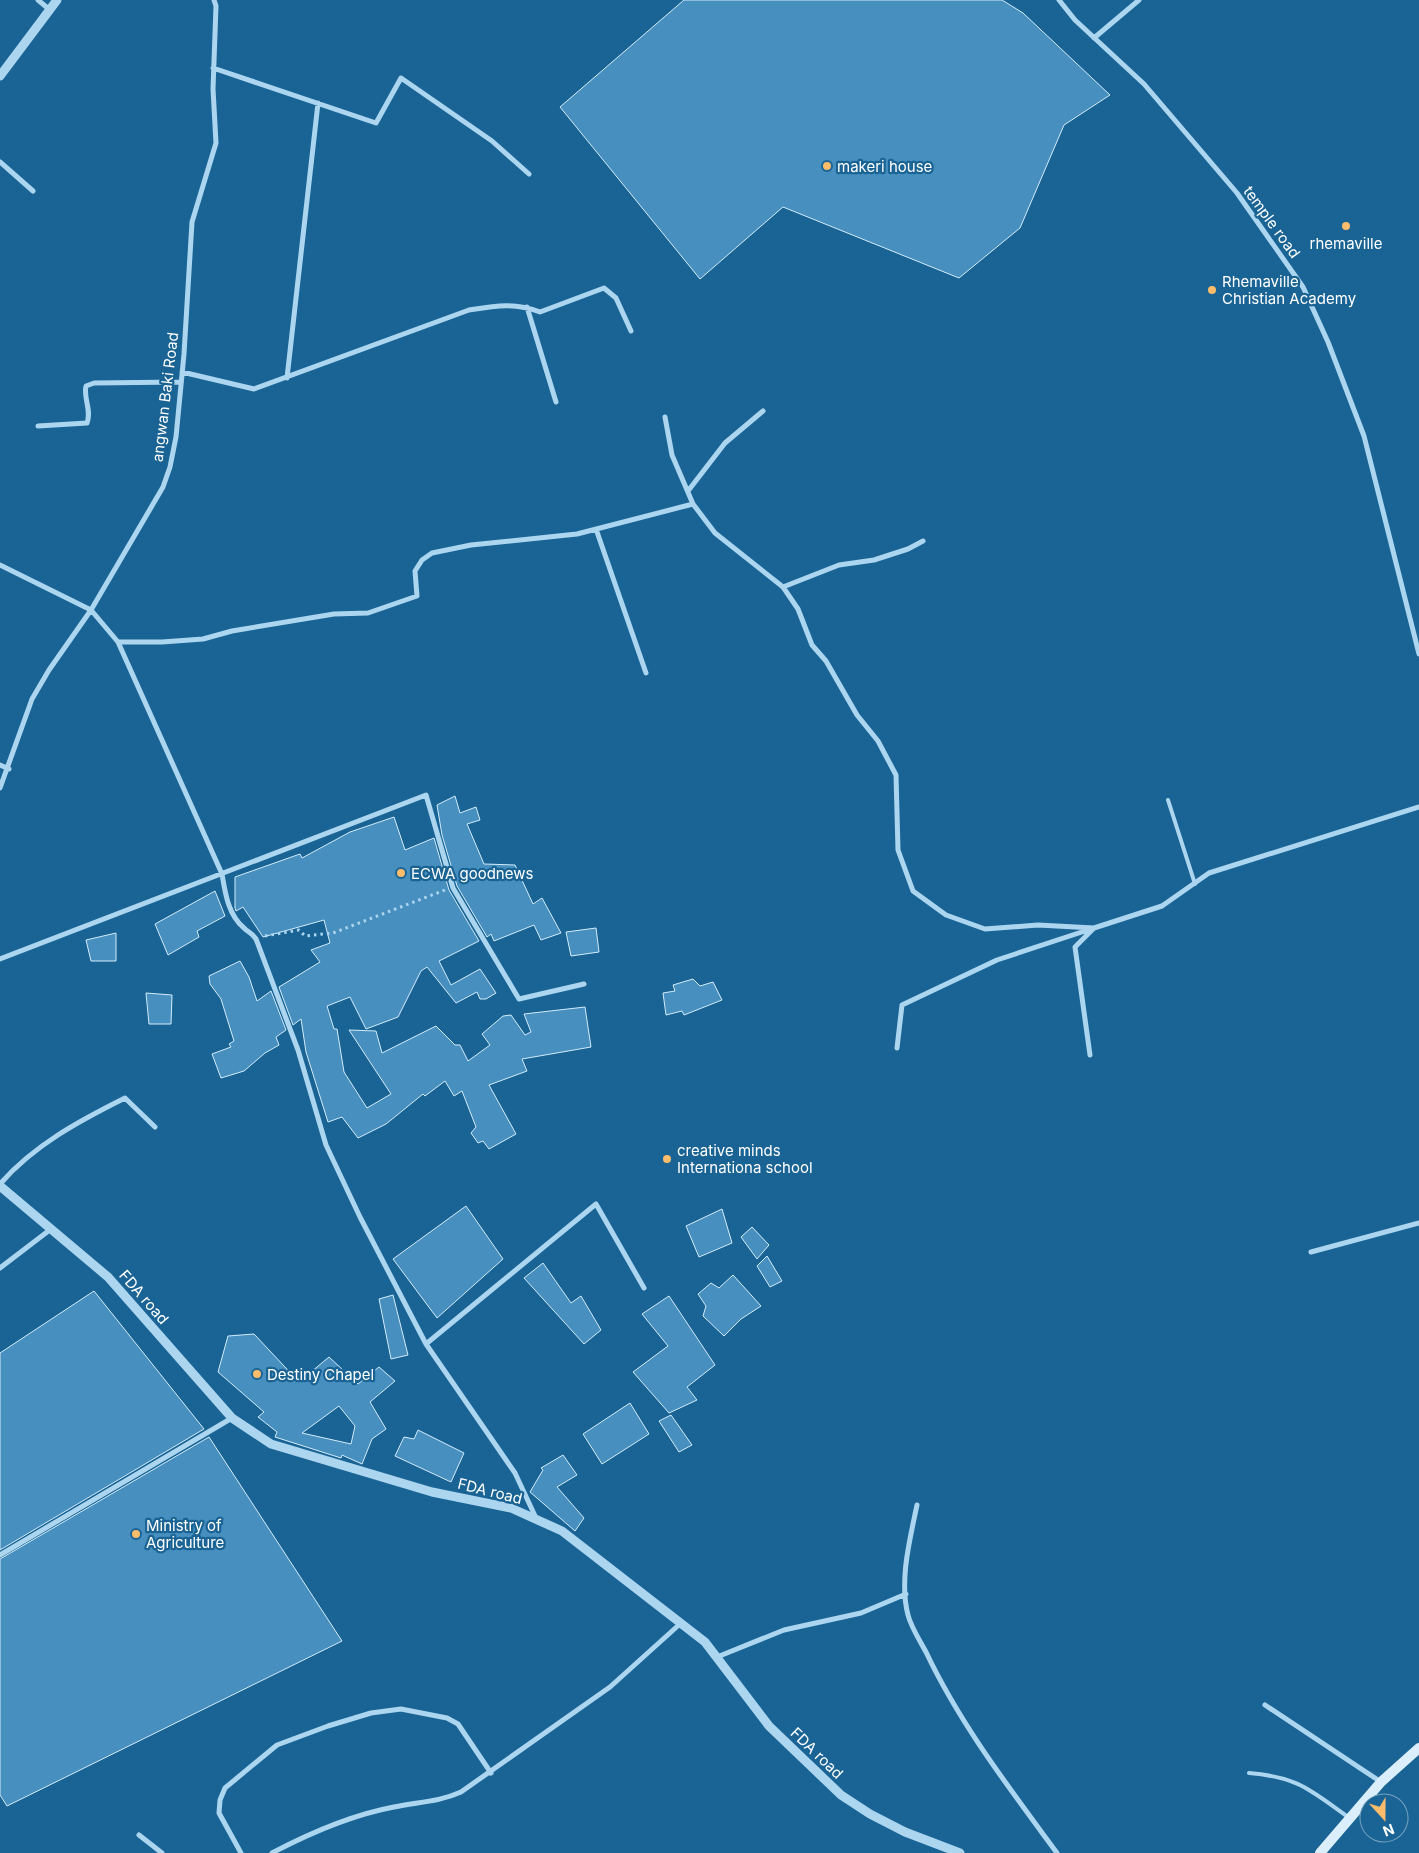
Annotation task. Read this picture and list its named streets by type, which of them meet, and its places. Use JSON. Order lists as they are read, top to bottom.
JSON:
{
  "streets": {
    "street": ["temple road", "angwan Baki Road", "FDA road"]
  },
  "places": [
    "makeri house",
    "rhemaville",
    "Rhemaville Christian Academy",
    "ECWA goodnews",
    "creative minds Internationa school",
    "Destiny Chapel",
    "Ministry of Agriculture"
  ],
  "north": "bottom"
}
